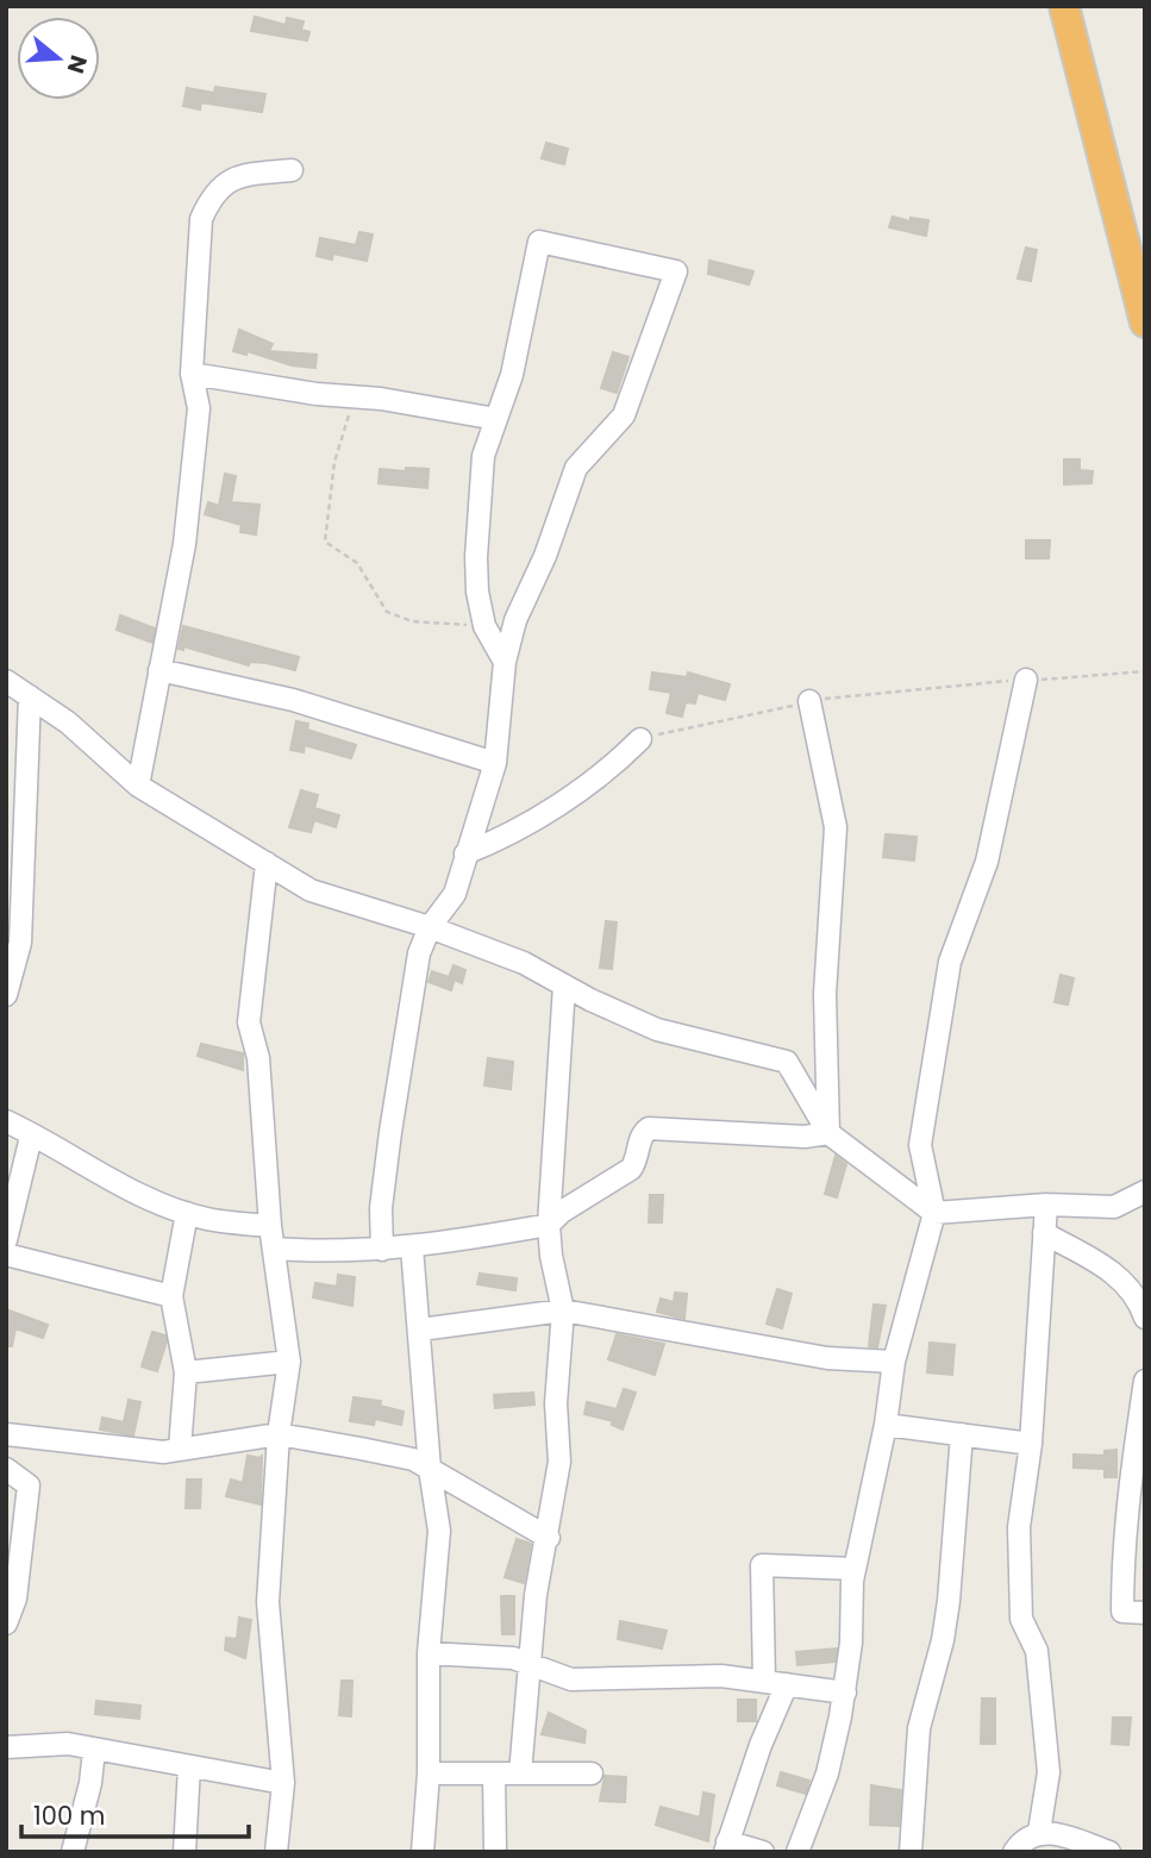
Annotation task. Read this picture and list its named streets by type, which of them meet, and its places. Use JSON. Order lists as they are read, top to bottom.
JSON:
{
  "scale_bar": "100 m",
  "north": "right"
}
